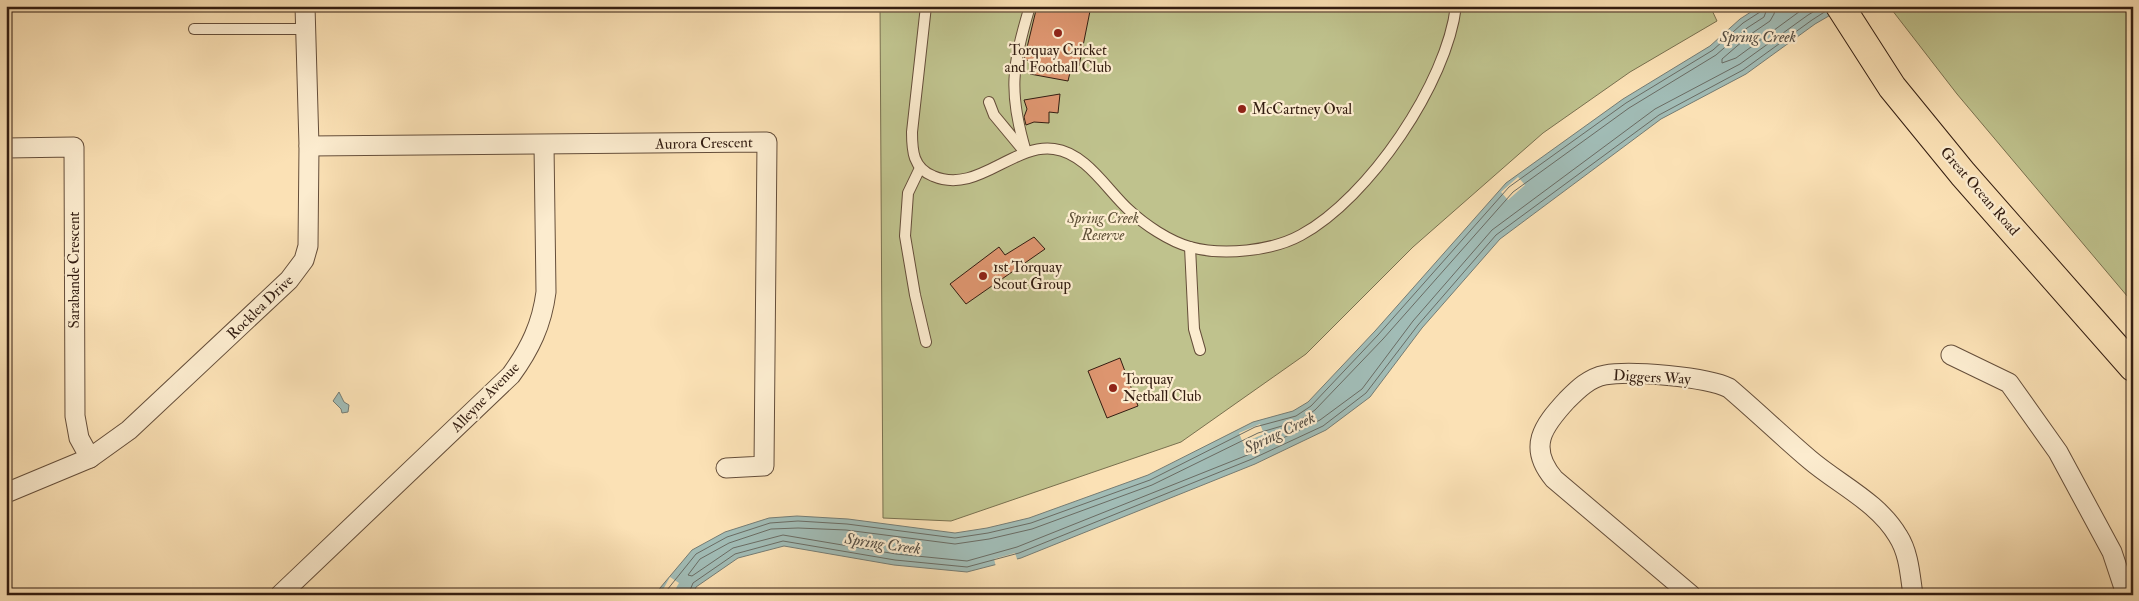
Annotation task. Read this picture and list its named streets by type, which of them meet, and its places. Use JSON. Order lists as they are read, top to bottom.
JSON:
{
  "streets": {
    "main road": ["Great Ocean Road"],
    "street": [
      "Aurora Crescent",
      "Sarabande Crescent",
      "Rocklea Drive",
      "Diggers Way",
      "Alleyne Avenue"
    ]
  },
  "crossings": [
    ["Aurora Crescent", "Rocklea Drive"],
    ["Aurora Crescent", "Alleyne Avenue"],
    ["Sarabande Crescent", "Rocklea Drive"]
  ],
  "water": ["Spring Creek"],
  "parks": ["Spring Creek Reserve"],
  "places": [
    "Torquay Cricket and Football Club",
    "McCartney Oval",
    "1st Torquay Scout Group",
    "Torquay Netball Club"
  ]
}
